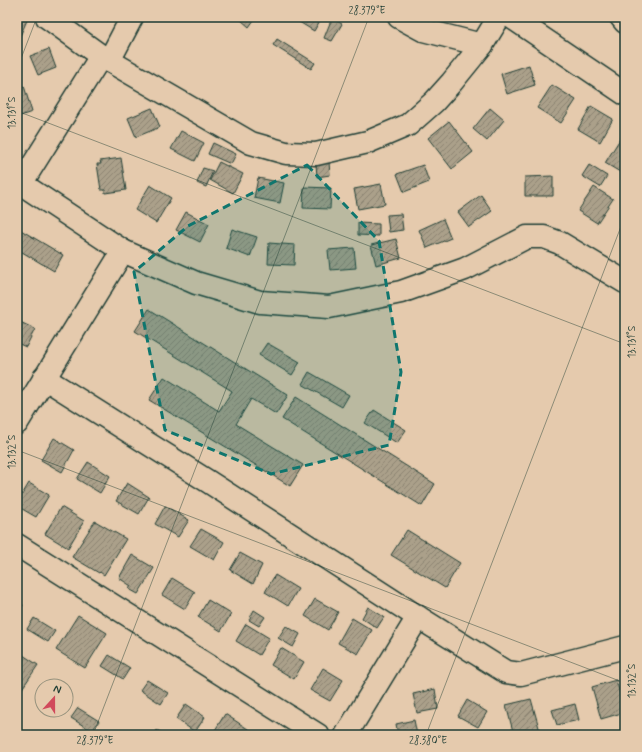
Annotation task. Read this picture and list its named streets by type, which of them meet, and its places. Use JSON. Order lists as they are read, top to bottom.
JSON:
{
  "north": "top",
  "coordinates": [
    "28.379°E",
    "13.131°S",
    "13.132°S",
    "28.380°E"
  ]
}
